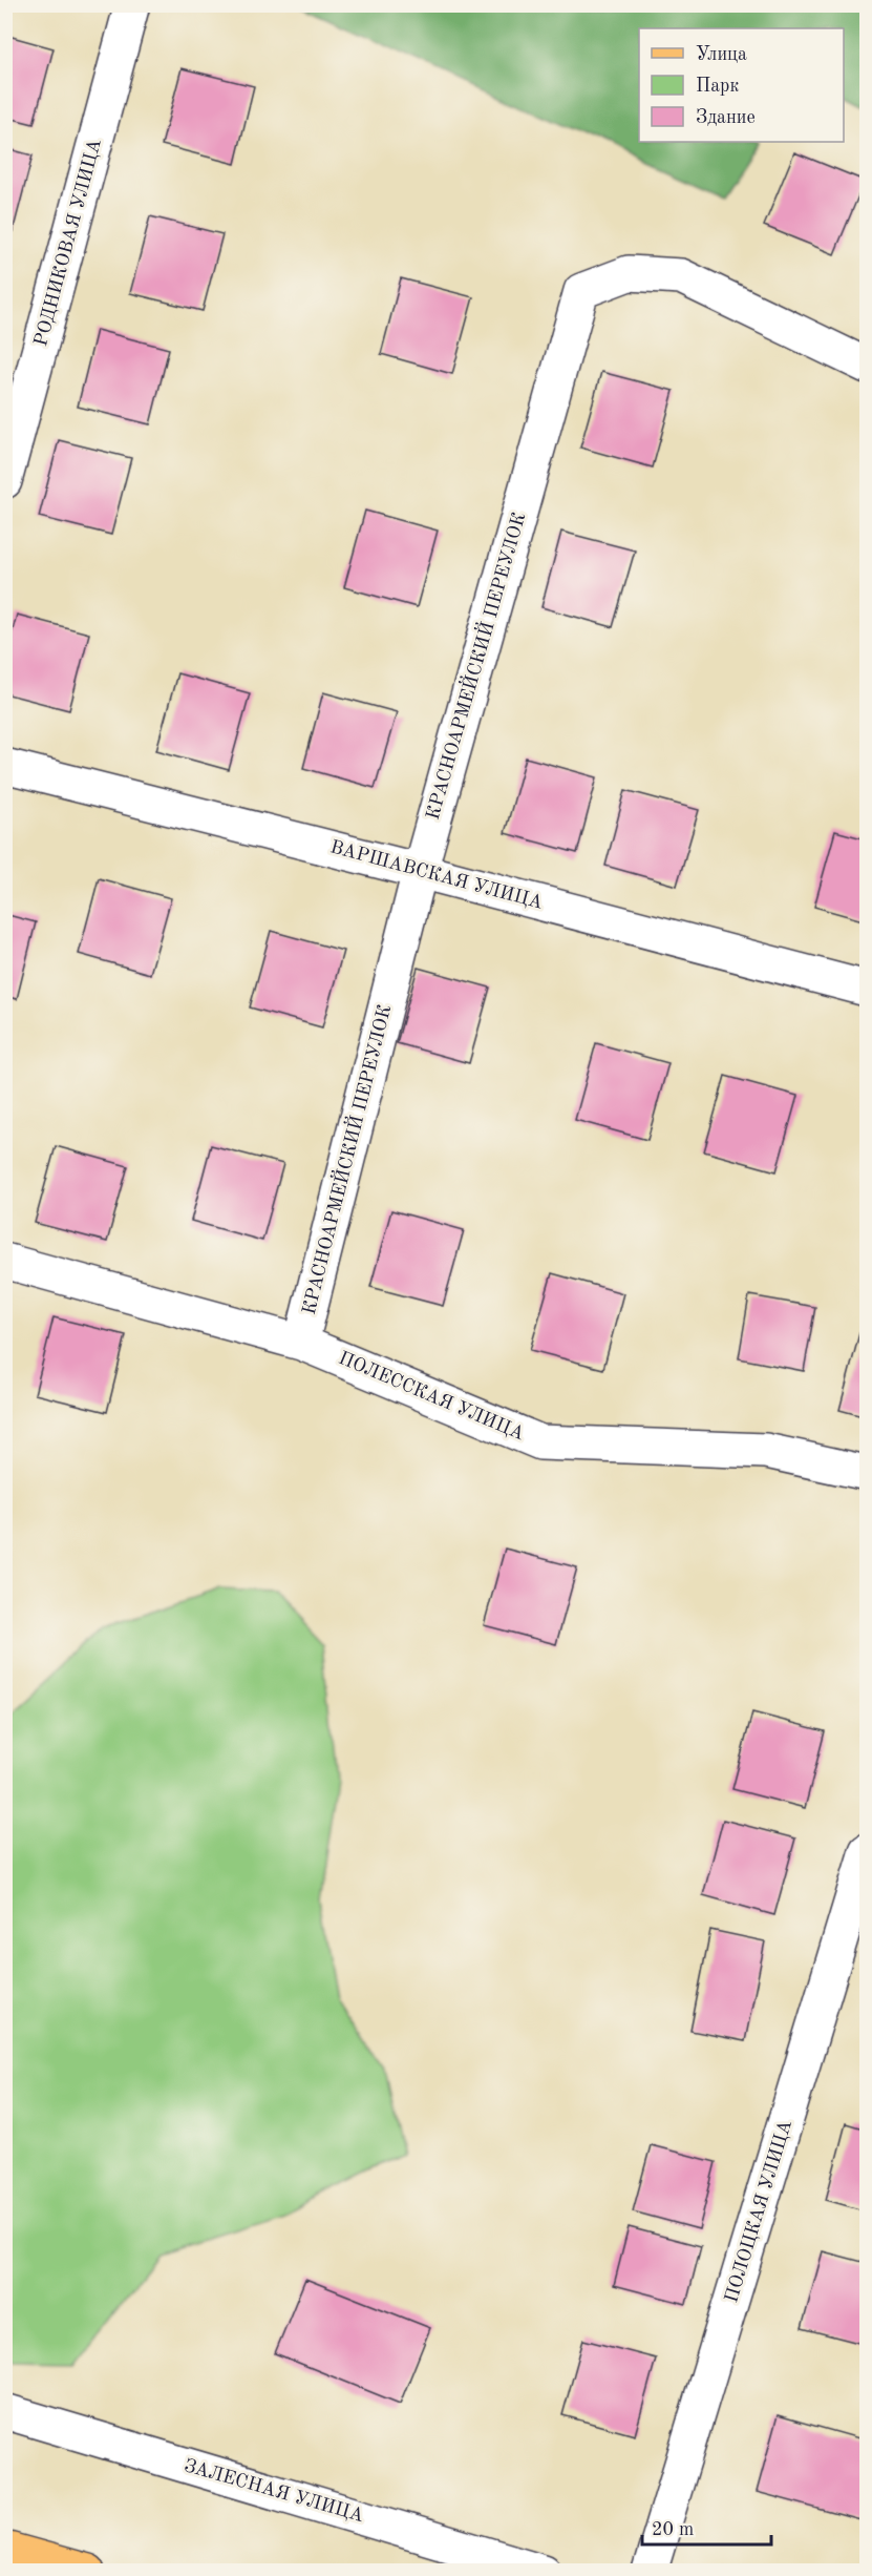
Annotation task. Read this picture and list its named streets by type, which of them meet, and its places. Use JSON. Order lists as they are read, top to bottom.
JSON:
{
  "streets": {
    "street": [
      "РОДНИКОВАЯ УЛИЦА",
      "КРАСНОАРМЕЙСКИЙ ПЕРЕУЛОК",
      "ВАРШАВСКАЯ УЛИЦА",
      "ПОЛЕССКАЯ УЛИЦА",
      "ПОЛОЦКАЯ УЛИЦА",
      "ЗАЛЕСНАЯ УЛИЦА"
    ]
  },
  "crossings": [
    ["КРАСНОАРМЕЙСКИЙ ПЕРЕУЛОК", "ВАРШАВСКАЯ УЛИЦА"],
    ["КРАСНОАРМЕЙСКИЙ ПЕРЕУЛОК", "ПОЛЕССКАЯ УЛИЦА"]
  ],
  "legend": ["Улица", "Парк", "Здание"],
  "scale_bar": "20 m"
}
